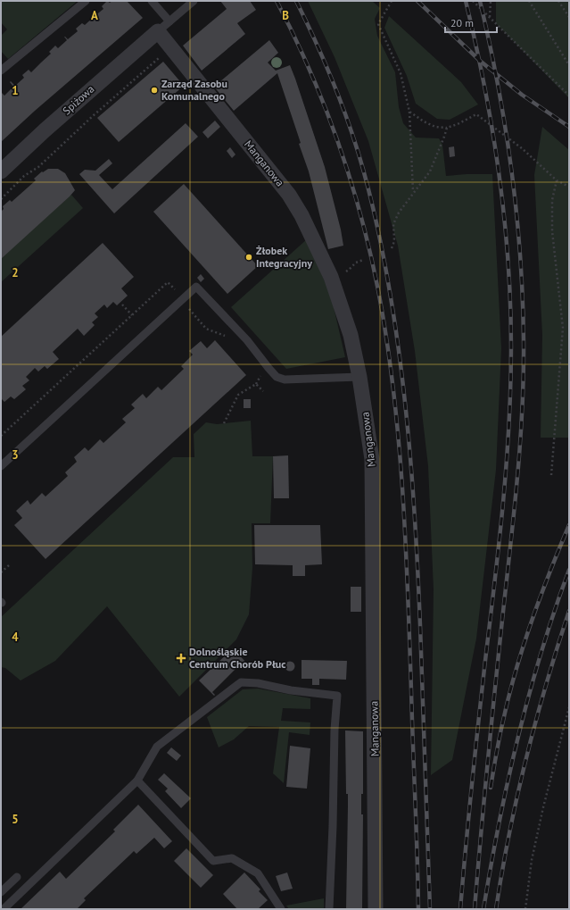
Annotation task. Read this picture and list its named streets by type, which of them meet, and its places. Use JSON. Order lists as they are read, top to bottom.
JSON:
{
  "streets": {
    "street": ["Spiżowa", "Manganowa"]
  },
  "crossings": [
    ["Spiżowa", "Manganowa"]
  ],
  "places": {
    "other": ["Zarząd Zasobu Komunalnego", "Żłobek Integracyjny"],
    "health": ["Dolnośląskie Centrum Chorób Płuc"]
  },
  "scale_bar": "20 m",
  "grid": {
    "columns": ["A", "B"],
    "rows": [
      "1",
      "2",
      "3",
      "4",
      "5"
    ]
  }
}
